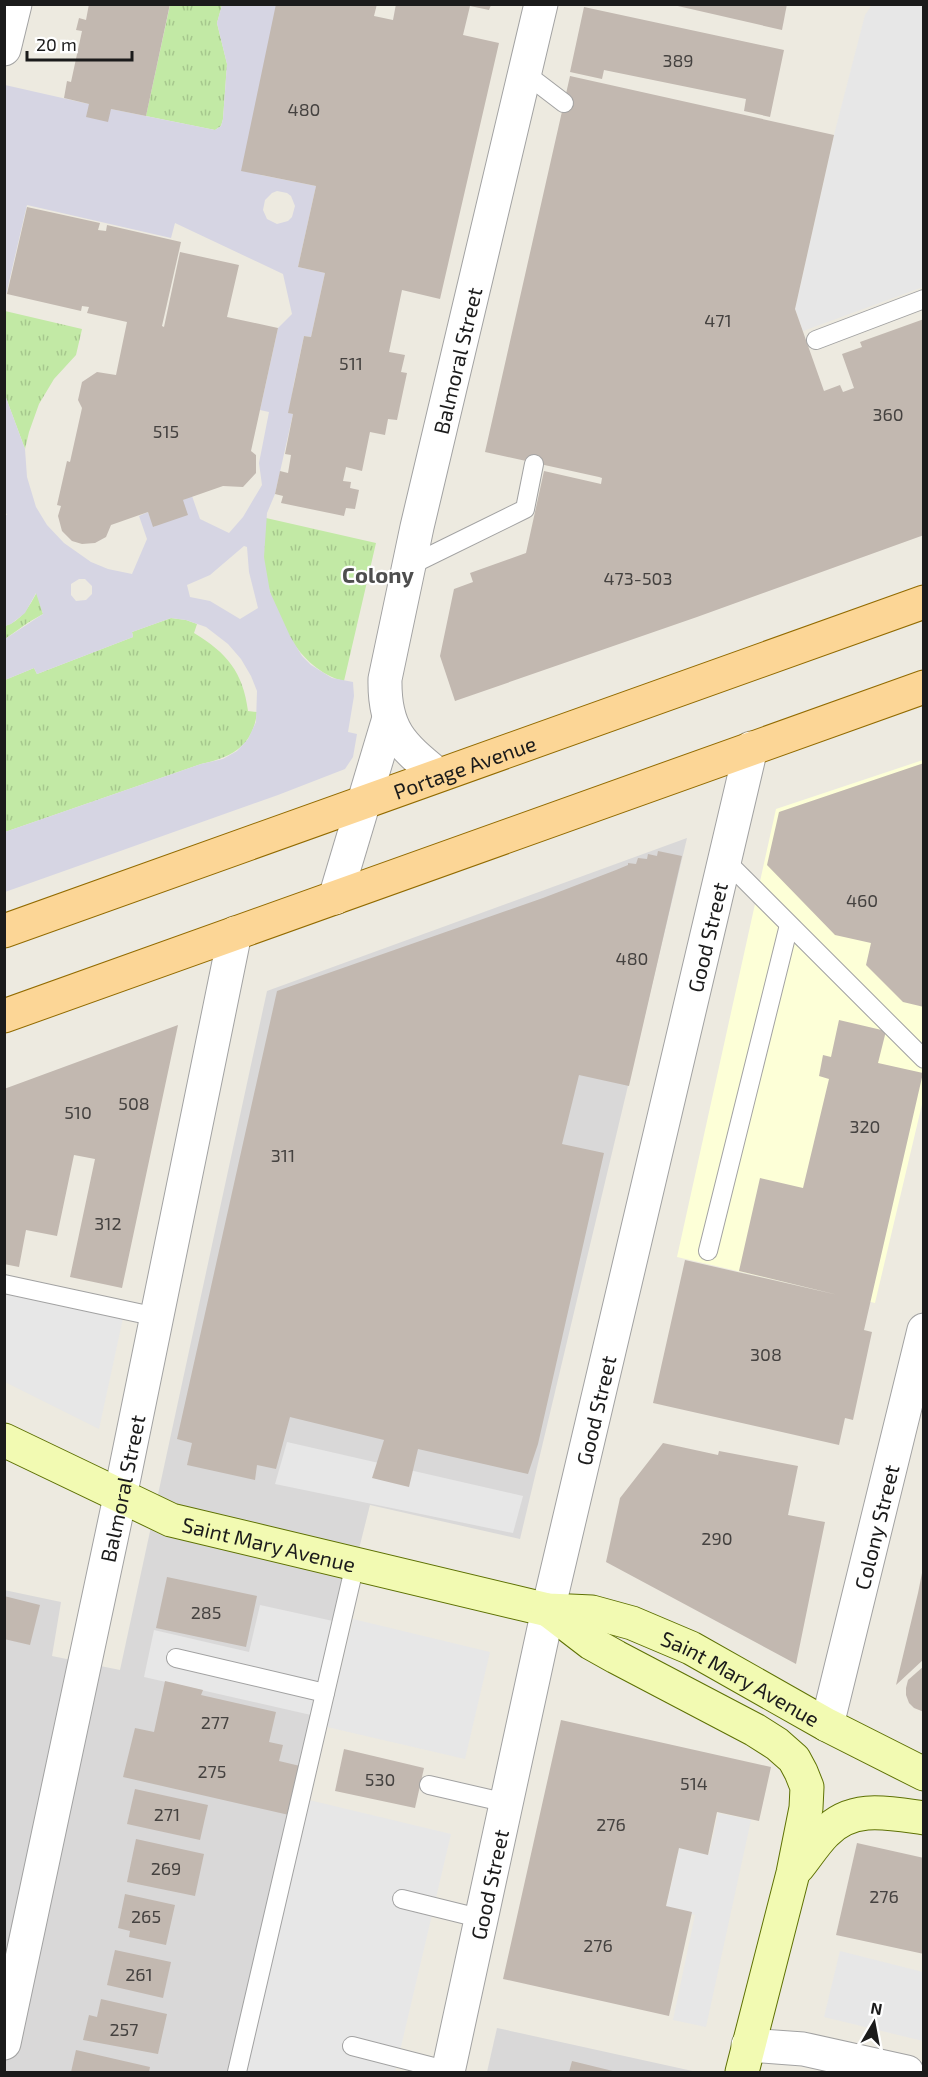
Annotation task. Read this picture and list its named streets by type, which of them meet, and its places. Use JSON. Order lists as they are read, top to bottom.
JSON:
{
  "streets": {
    "main road": ["Portage Avenue", "Saint Mary Avenue"],
    "street": ["Balmoral Street", "Good Street", "Colony Street"]
  },
  "crossings": [
    ["Balmoral Street", "Portage Avenue"],
    ["Balmoral Street", "Saint Mary Avenue"],
    ["Good Street", "Saint Mary Avenue"],
    ["Colony Street", "Saint Mary Avenue"]
  ],
  "districts": ["Colony"],
  "house_numbers": [
    "389",
    "480",
    "471",
    "511",
    "360",
    "515",
    "473-503",
    "460",
    "480",
    "508",
    "510",
    "320",
    "311",
    "312",
    "308",
    "290",
    "285",
    "277",
    "275",
    "530",
    "514",
    "271",
    "276",
    "269",
    "276",
    "265",
    "276",
    "261",
    "257"
  ],
  "scale_bar": "20 m",
  "north": "top"
}
